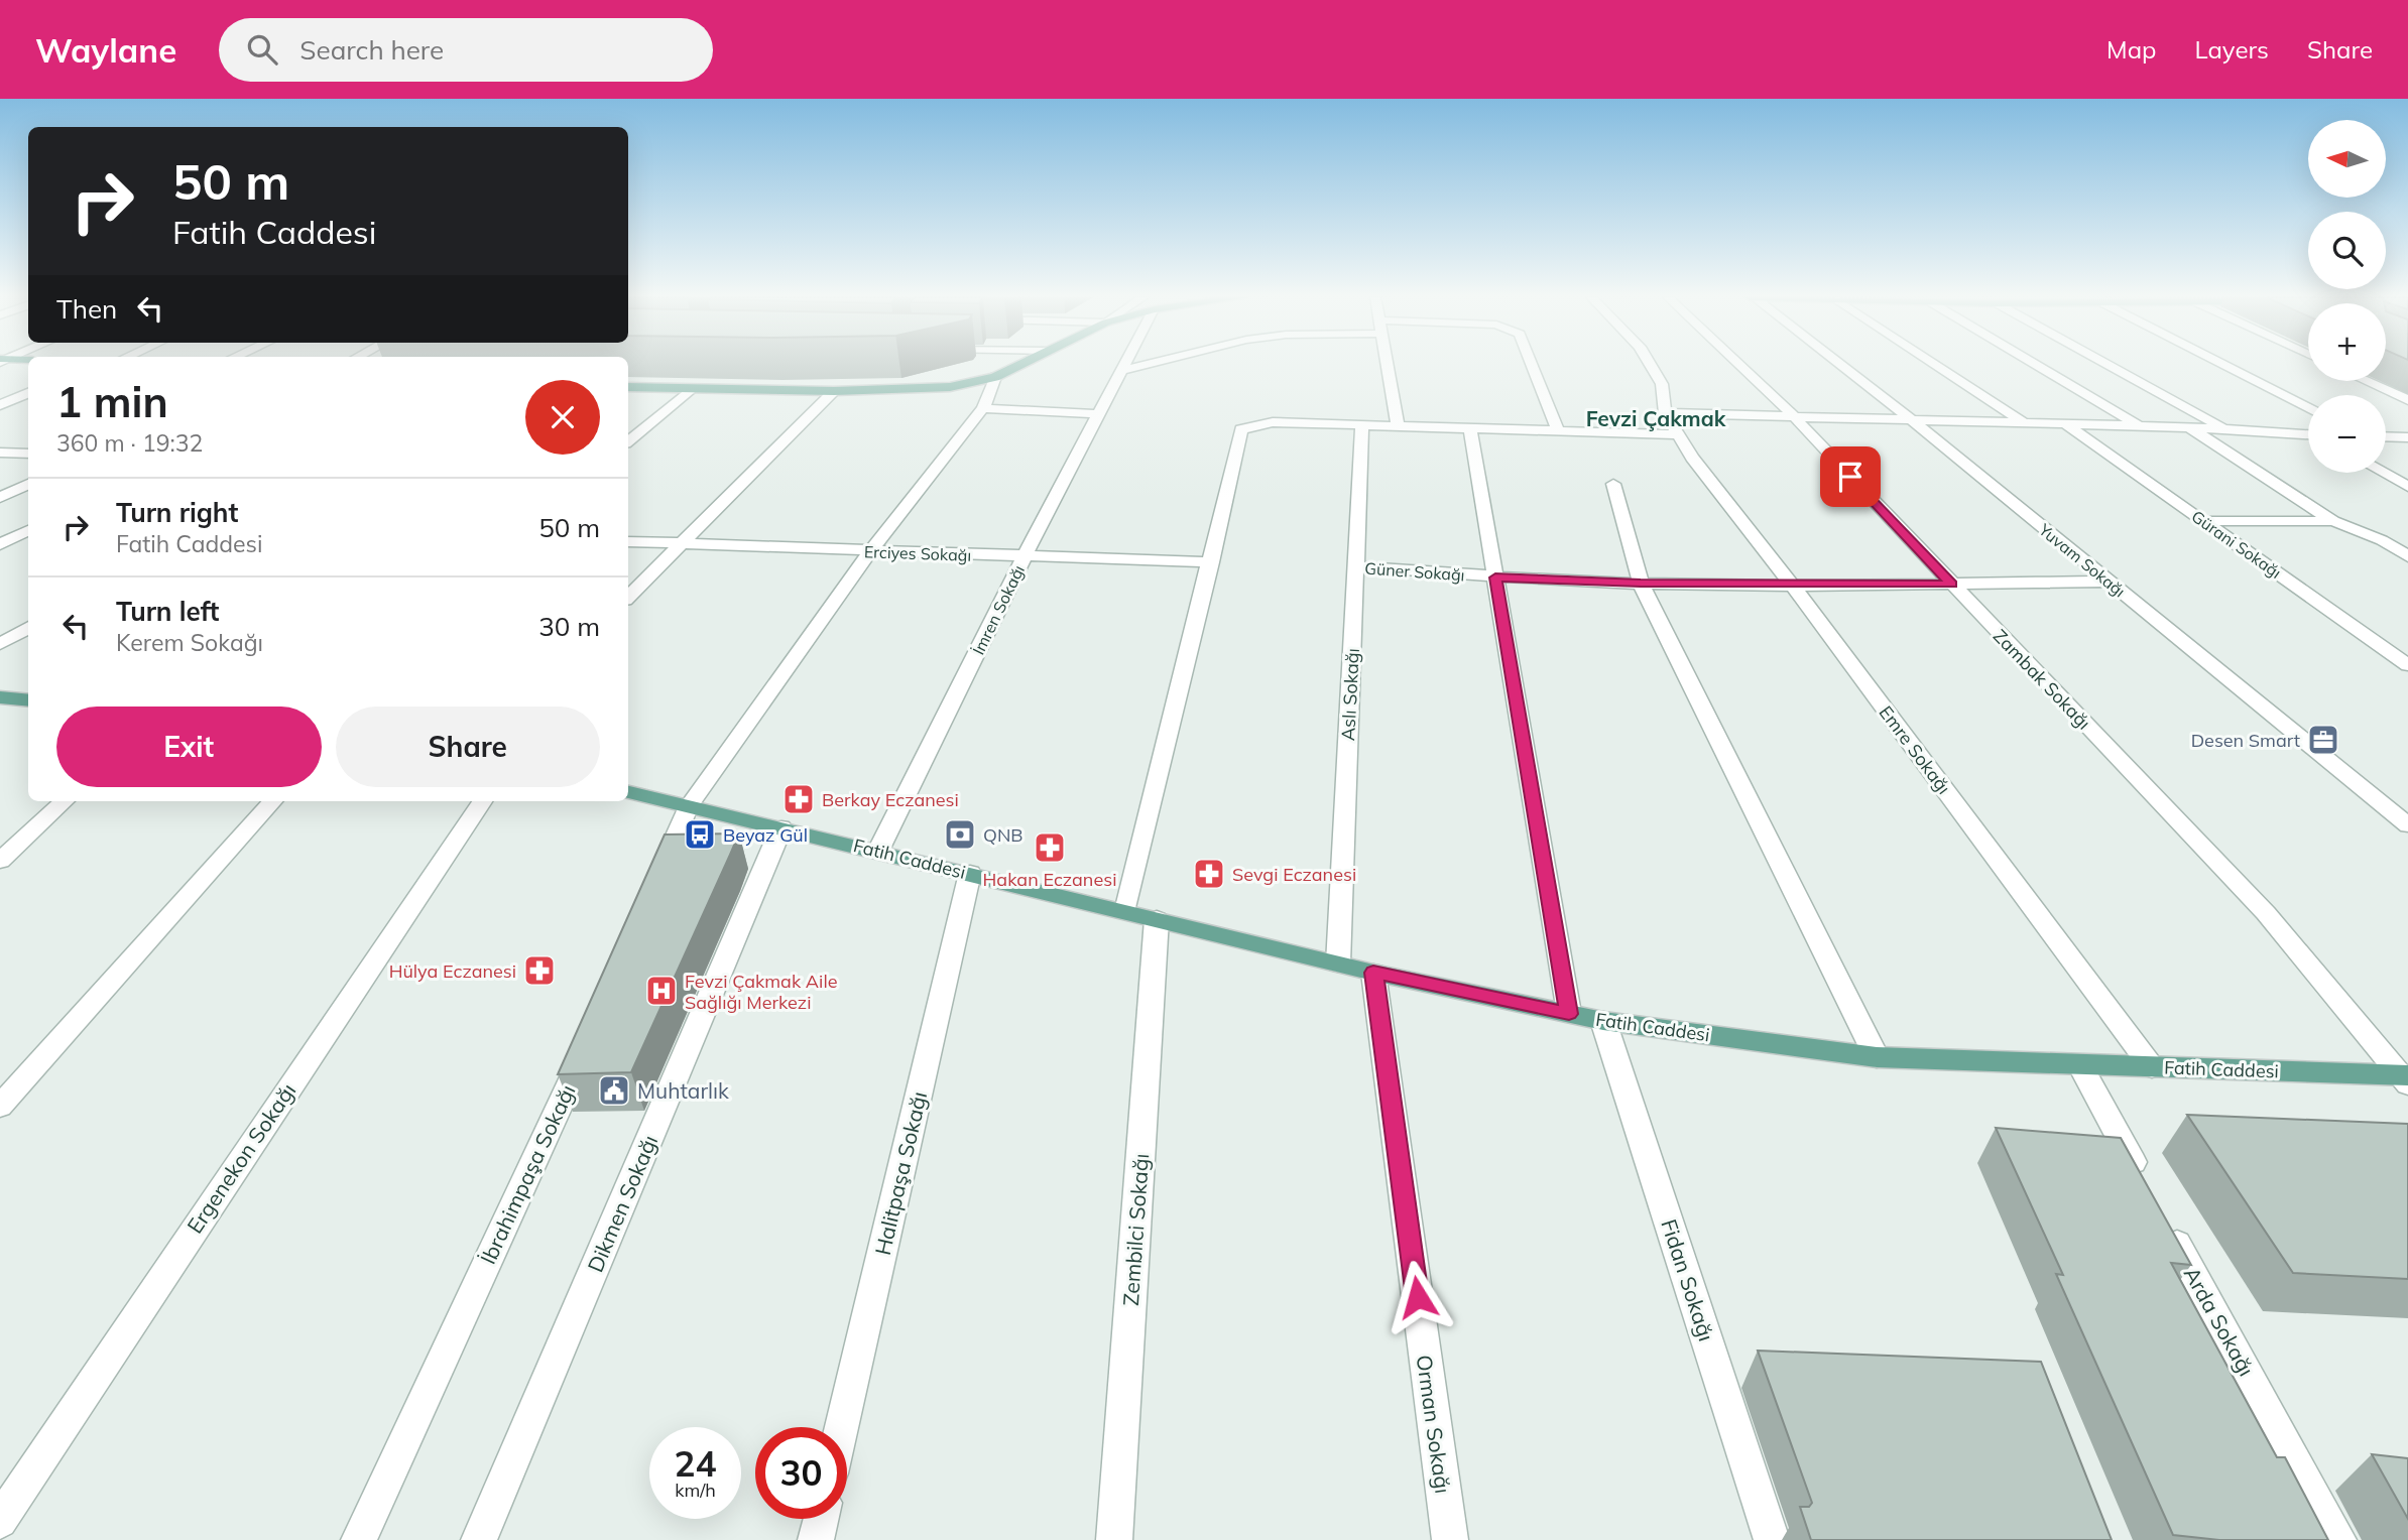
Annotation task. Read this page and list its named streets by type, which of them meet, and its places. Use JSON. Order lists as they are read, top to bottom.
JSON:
{
  "streets": {
    "main road": ["Fatih Caddesi"],
    "street": [
      "Gürani Sokağı",
      "Erciyes Sokağı",
      "Yuvam Sokağı",
      "Güner Sokağı",
      "İmren Sokağı",
      "Zambak Sokağı",
      "Aslı Sokağı",
      "Emre Sokağı",
      "Ergenekon Sokağı",
      "Halitpaşa Sokağı",
      "İbrahimpaşa Sokağı",
      "Dikmen Sokağı",
      "Zembilci Sokağı",
      "Fidan Sokağı",
      "Arda Sokağı",
      "Orman Sokağı"
    ]
  },
  "crossings": [
    ["Erciyes Sokağı", "İmren Sokağı"],
    ["Yuvam Sokağı", "Güner Sokağı"],
    ["Güner Sokağı", "Zambak Sokağı"],
    ["Güner Sokağı", "Aslı Sokağı"],
    ["Güner Sokağı", "Emre Sokağı"],
    ["İmren Sokağı", "Fatih Caddesi"],
    ["Zambak Sokağı", "Fatih Caddesi"],
    ["Aslı Sokağı", "Fatih Caddesi"],
    ["Emre Sokağı", "Fatih Caddesi"],
    ["Fatih Caddesi", "Halitpaşa Sokağı"],
    ["Fatih Caddesi", "Dikmen Sokağı"],
    ["Fatih Caddesi", "Zembilci Sokağı"],
    ["Fatih Caddesi", "Fidan Sokağı"],
    ["Fatih Caddesi", "Orman Sokağı"]
  ],
  "districts": ["Fevzi Çakmak"],
  "places": {
    "office": ["Desen Smart"],
    "pharmacy": [
      "Berkay Eczanesi",
      "Hakan Eczanesi",
      "Sevgi Eczanesi",
      "Hülya Eczanesi"
    ],
    "bus stop": ["Beyaz Gül"],
    "bank": ["QNB"],
    "hospital": ["Fevzi Çakmak Aile Sağlığı Merkezi"],
    "public building": ["Muhtarlık"]
  },
  "north": "left",
  "page": {
    "header": "Waylane",
    "search": "Search here",
    "nav": ["Map", "Layers", "Share"],
    "map_buttons": ["+", "−"],
    "turn": ["50 m", "Fatih Caddesi"],
    "then": "Then",
    "heading": ["1 min", "360 m · 19:32"],
    "list": [
      {
        "name": "Turn right",
        "note": "Fatih Caddesi",
        "value": "50 m"
      },
      {
        "name": "Turn left",
        "note": "Kerem Sokağı",
        "value": "30 m"
      }
    ],
    "buttons": ["Exit", "Share"],
    "speed": "24 km/h",
    "limit": "30"
  }
}
